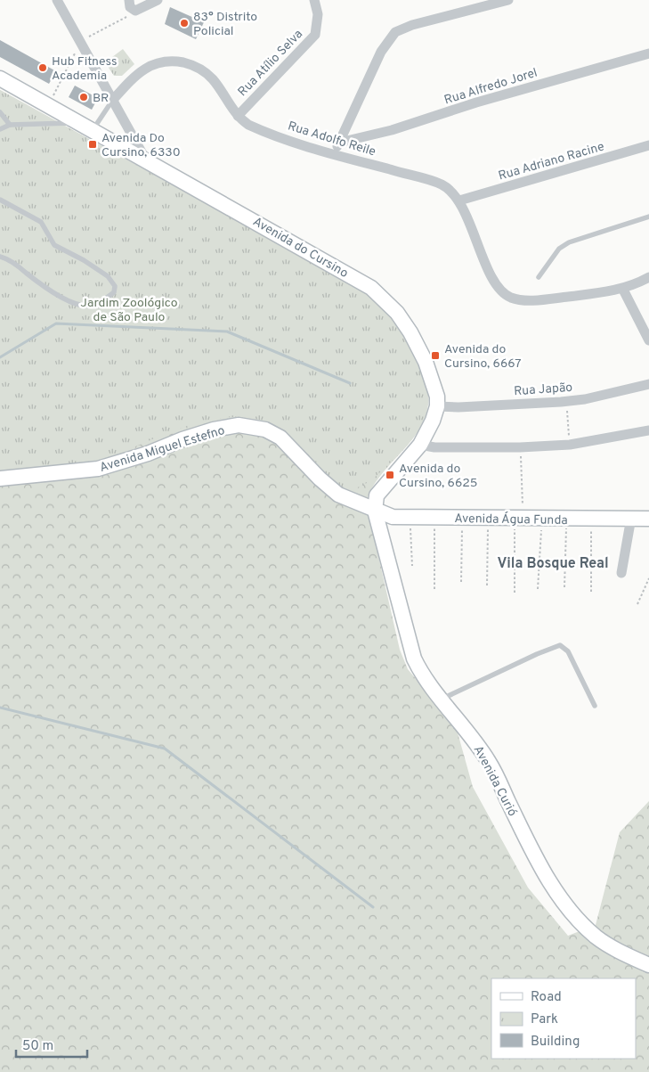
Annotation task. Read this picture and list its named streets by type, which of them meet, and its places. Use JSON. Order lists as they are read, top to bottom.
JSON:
{
  "streets": {
    "main road": [
      "Avenida do Cursino",
      "Avenida Miguel Estefno",
      "Avenida Água Funda",
      "Avenida Curió"
    ],
    "street": [
      "Rua Atílio Selva",
      "Rua Alfredo Jorel",
      "Rua Adolfo Reile",
      "Rua Adriano Racine",
      "Rua Japão"
    ]
  },
  "crossings": [
    ["Rua Atílio Selva", "Rua Adolfo Reile"],
    ["Rua Adolfo Reile", "Rua Adriano Racine"],
    ["Avenida do Cursino", "Rua Japão"],
    ["Avenida Miguel Estefno", "Avenida Água Funda"],
    ["Avenida Miguel Estefno", "Avenida Curió"],
    ["Avenida Água Funda", "Avenida Curió"]
  ],
  "districts": ["Vila Bosque Real"],
  "parks": ["Jardim Zoológico de São Paulo"],
  "places": {
    "other": ["83° Distrito Policial", "Hub Fitness Academia", "BR"],
    "transit": ["Avenida Do Cursino, 6330", "Avenida do Cursino, 6667", "Avenida do Cursino, 6625"]
  },
  "legend": ["Road", "Park", "Building"],
  "scale_bar": "50 m"
}
